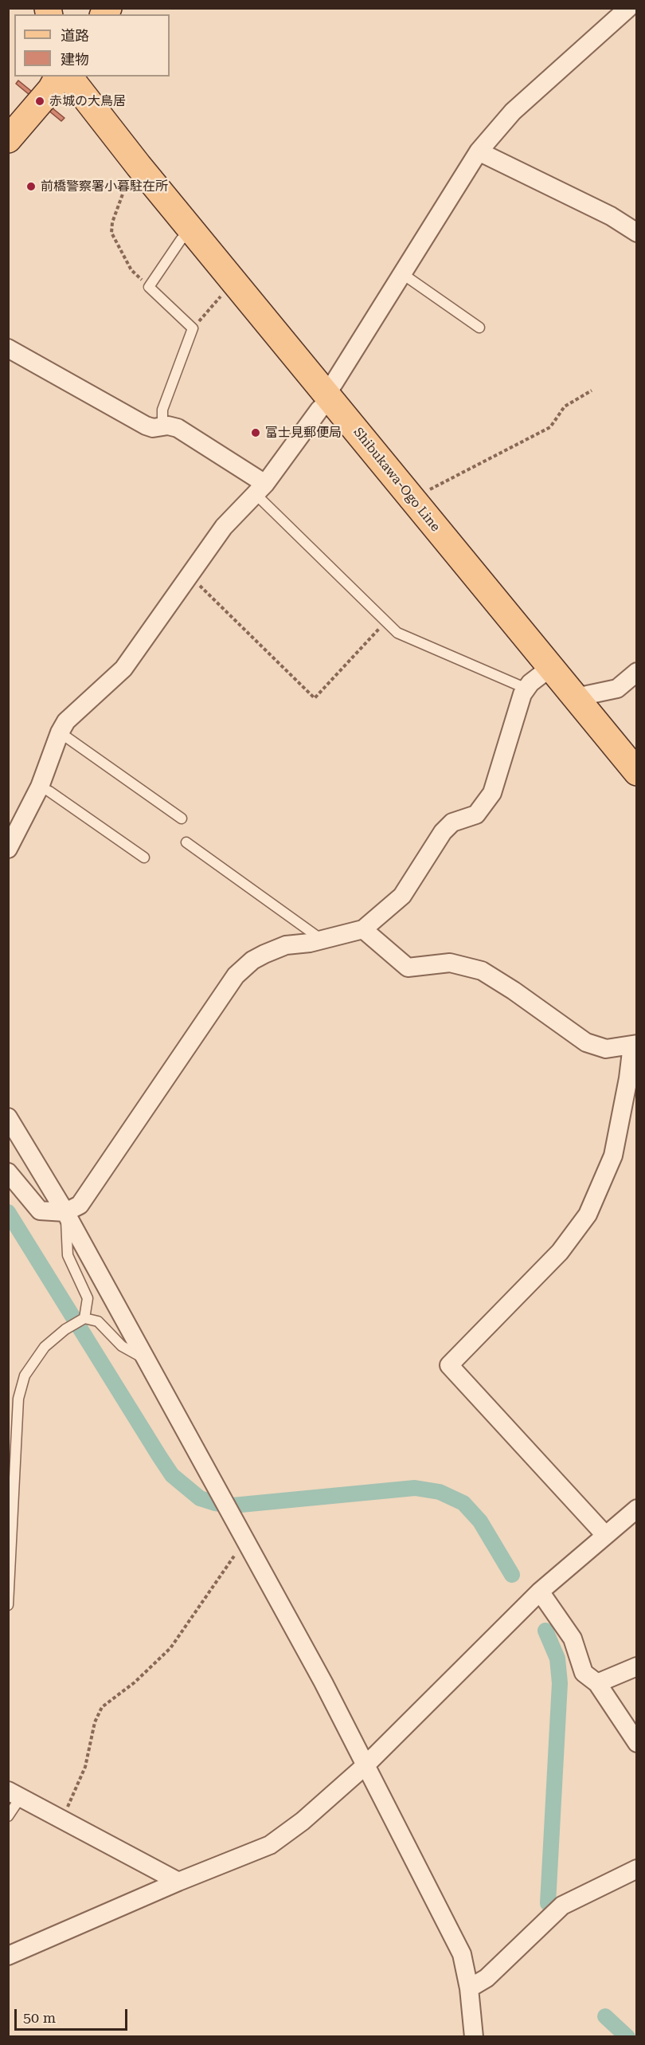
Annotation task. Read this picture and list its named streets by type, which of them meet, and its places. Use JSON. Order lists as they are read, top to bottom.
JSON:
{
  "streets": {
    "main road": ["Shibukawa-Ogo Line"]
  },
  "places": ["赤城の大鳥居", "前橋警察署小暮駐在所", "富士見郵便局"],
  "legend": ["道路", "建物"],
  "scale_bar": "50 m"
}
